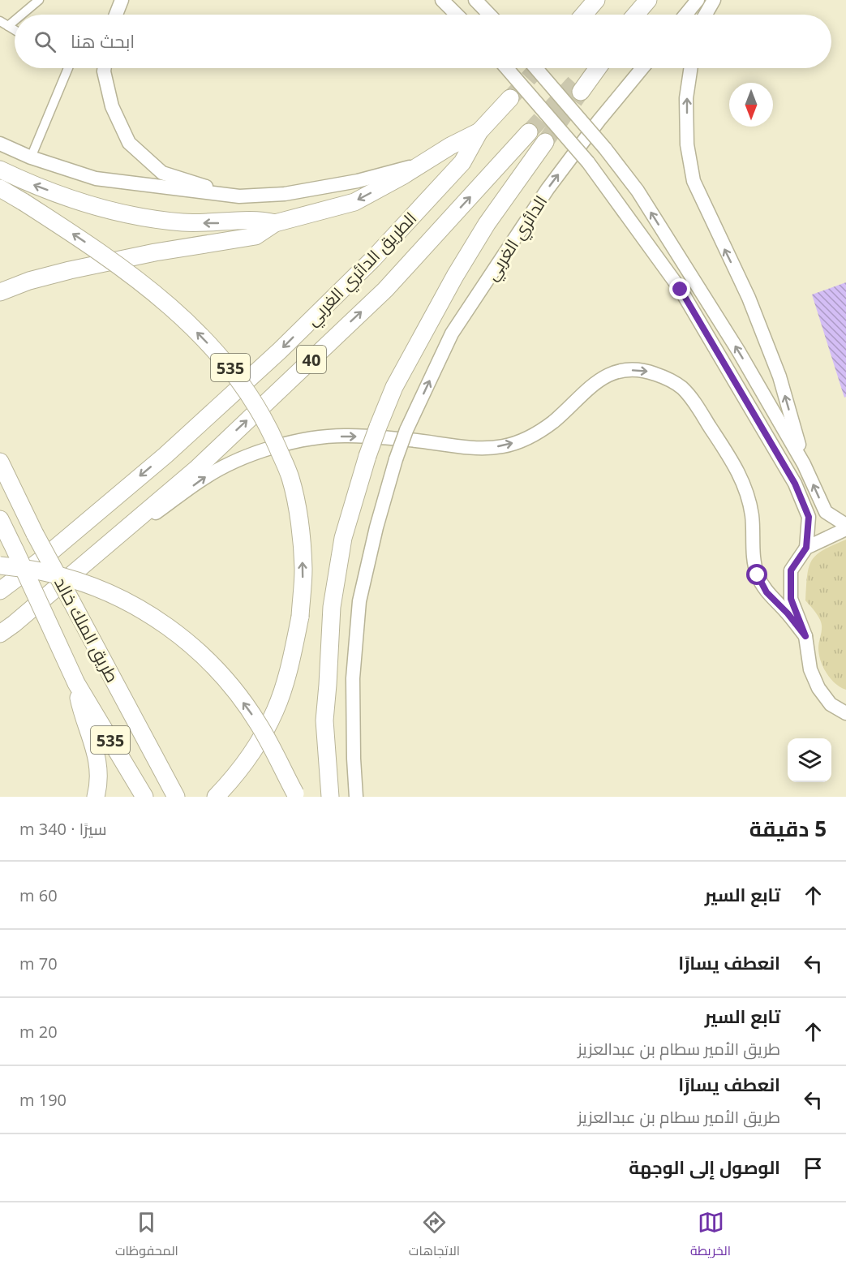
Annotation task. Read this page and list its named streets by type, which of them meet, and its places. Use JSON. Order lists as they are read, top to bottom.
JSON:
{
  "streets": {
    "highway": [
      "الطريق الدائري الغربي",
      "40",
      "535",
      "طريق الملك خالد"
    ],
    "street": ["الدائري الغربي"]
  },
  "crossings": [
    ["الطريق الدائري الغربي", "40"]
  ],
  "one_way": ["الدائري الغربي"],
  "north": "bottom",
  "page": {
    "search": "ابحث هنا",
    "heading": ["5 دقيقة", "سيرًا · 340 m"],
    "list": [
      ["تابع السير", "60 m"],
      ["انعطف يسارًا", "70 m"],
      ["تابع السير", "طريق الأمير سطام بن عبدالعزيز", "20 m"],
      ["انعطف يسارًا", "طريق الأمير سطام بن عبدالعزيز", "190 m"],
      "الوصول إلى الوجهة"
    ],
    "nav": ["الخريطة", "الاتجاهات", "المحفوظات"]
  }
}
